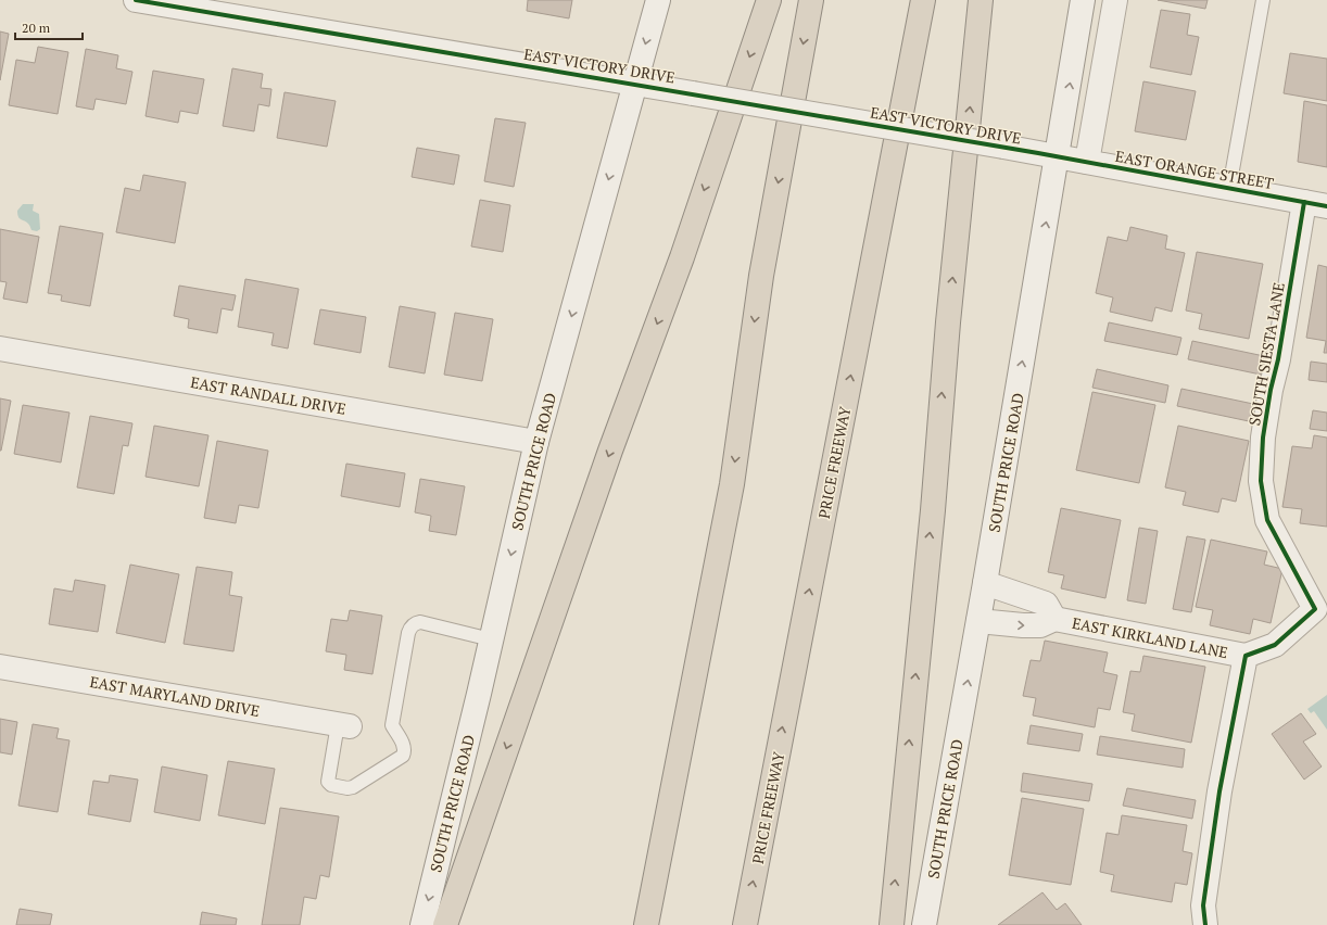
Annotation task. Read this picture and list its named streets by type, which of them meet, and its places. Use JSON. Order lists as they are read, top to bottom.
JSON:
{
  "streets": {
    "highway": ["PRICE FREEWAY"],
    "street": [
      "EAST VICTORY DRIVE",
      "EAST ORANGE STREET",
      "SOUTH SIESTA LANE",
      "EAST RANDALL DRIVE",
      "SOUTH PRICE ROAD",
      "EAST KIRKLAND LANE",
      "EAST MARYLAND DRIVE"
    ]
  },
  "crossings": [
    ["EAST VICTORY DRIVE", "EAST ORANGE STREET"],
    ["EAST VICTORY DRIVE", "SOUTH PRICE ROAD"],
    ["EAST ORANGE STREET", "SOUTH SIESTA LANE"],
    ["EAST ORANGE STREET", "SOUTH PRICE ROAD"],
    ["SOUTH SIESTA LANE", "EAST KIRKLAND LANE"],
    ["EAST RANDALL DRIVE", "SOUTH PRICE ROAD"],
    ["SOUTH PRICE ROAD", "EAST KIRKLAND LANE"]
  ],
  "scale_bar": "20 m"
}
